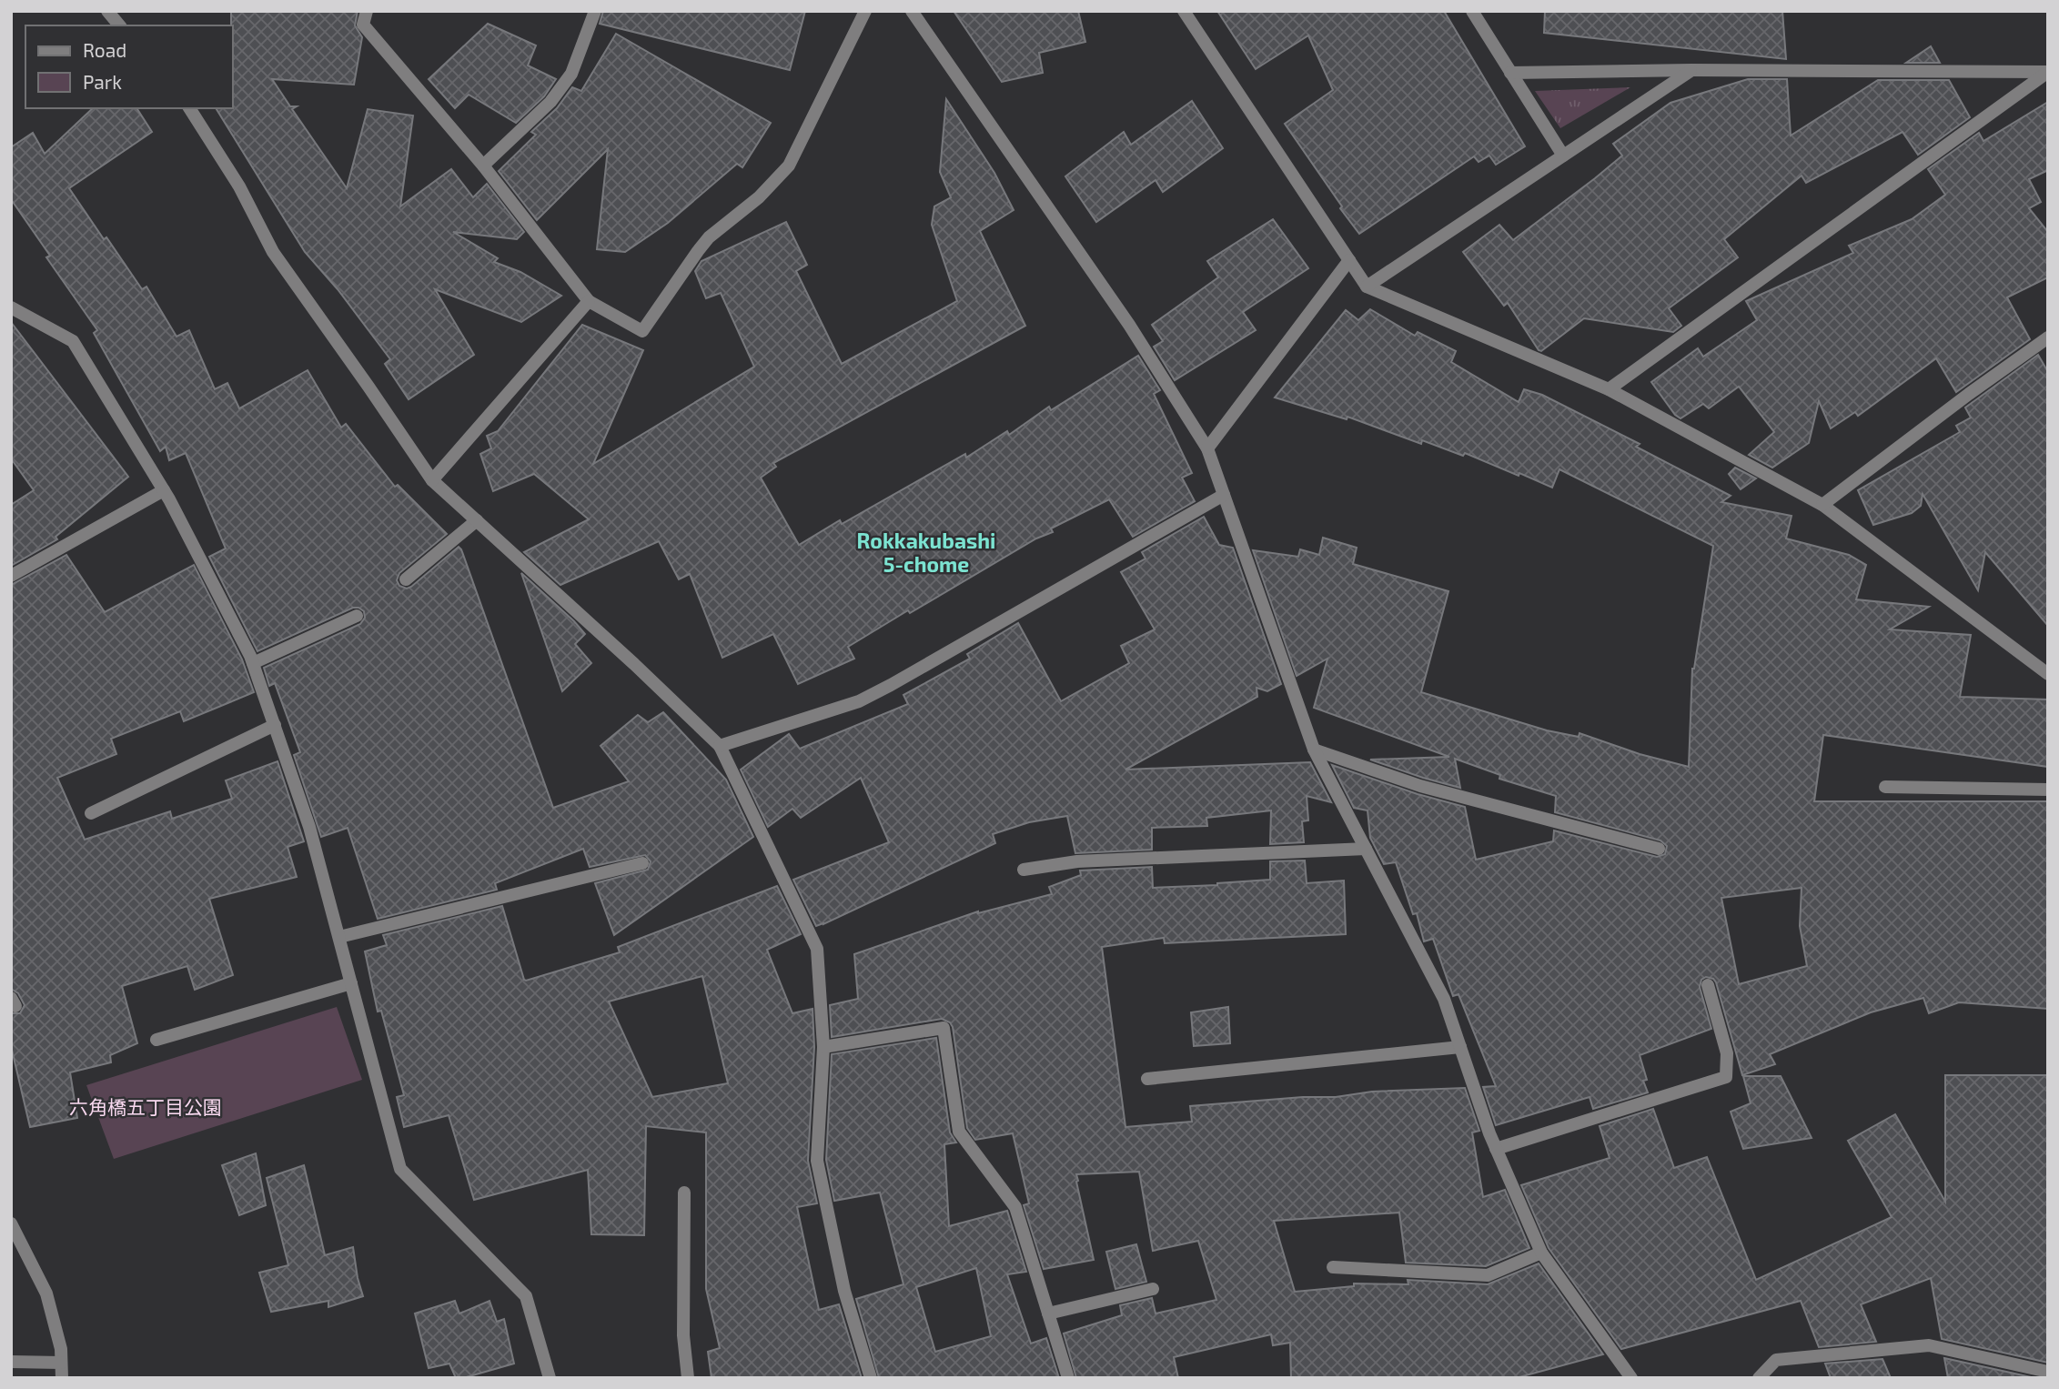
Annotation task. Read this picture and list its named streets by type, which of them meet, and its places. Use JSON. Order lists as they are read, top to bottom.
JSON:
{
  "districts": ["Rokkakubashi 5-chome"],
  "parks": ["六角橋五丁目公園"],
  "legend": ["Road", "Park"]
}
